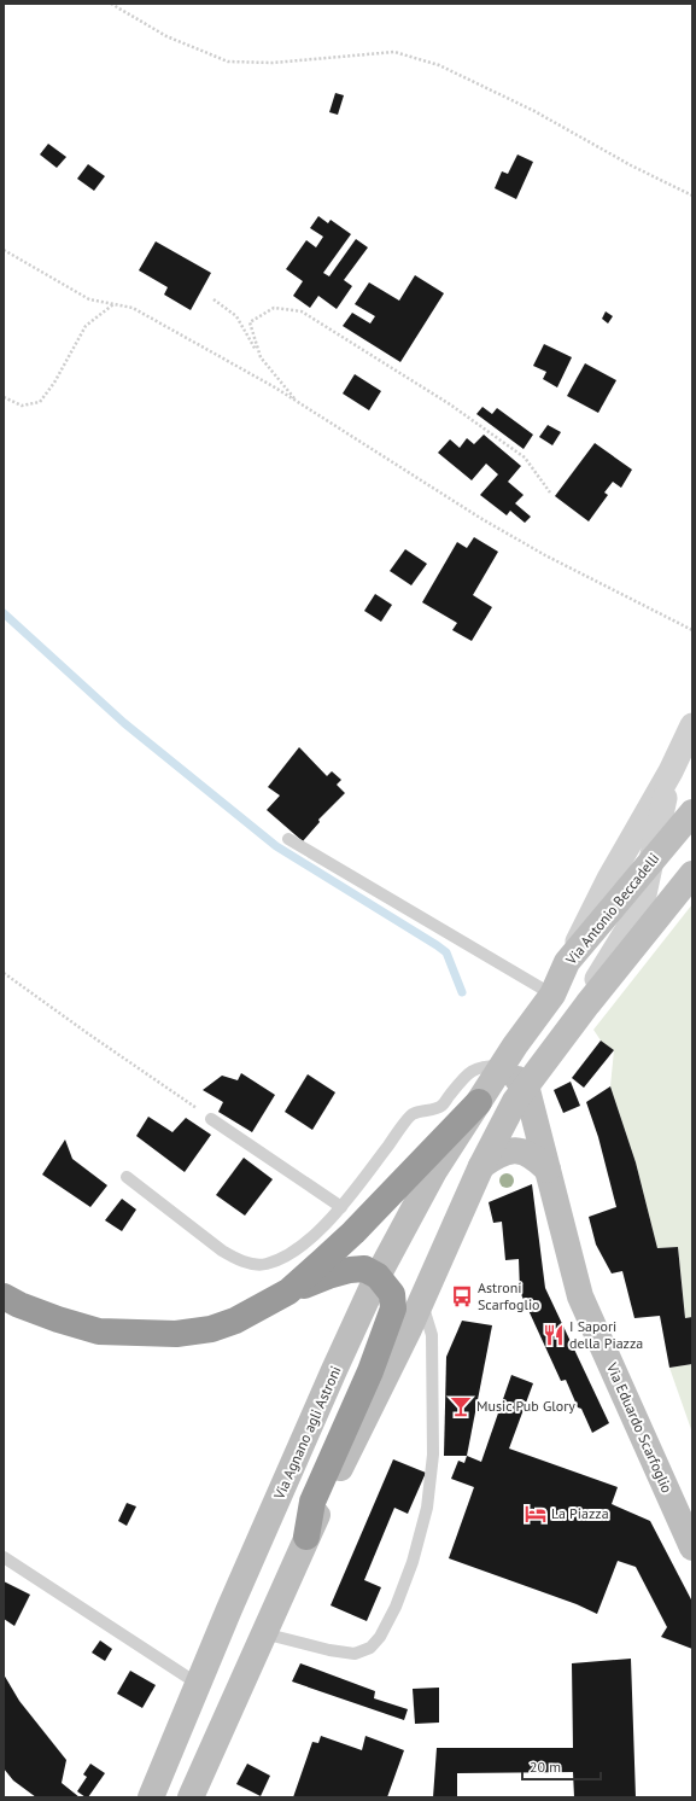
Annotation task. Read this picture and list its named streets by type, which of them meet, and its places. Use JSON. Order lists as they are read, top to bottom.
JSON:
{
  "streets": {
    "main road": ["Via Antonio Beccadelli", "Via Eduardo Scarfoglio", "Via Agnano agli Astroni"]
  },
  "crossings": [
    ["Via Antonio Beccadelli", "Via Agnano agli Astroni"]
  ],
  "places": {
    "bus stop": ["Astroni Scarfoglio"],
    "restaurant": ["I Sapori della Piazza"],
    "bar": ["Music Pub Glory"],
    "hotel": ["La Piazza"]
  },
  "scale_bar": "20 m"
}
